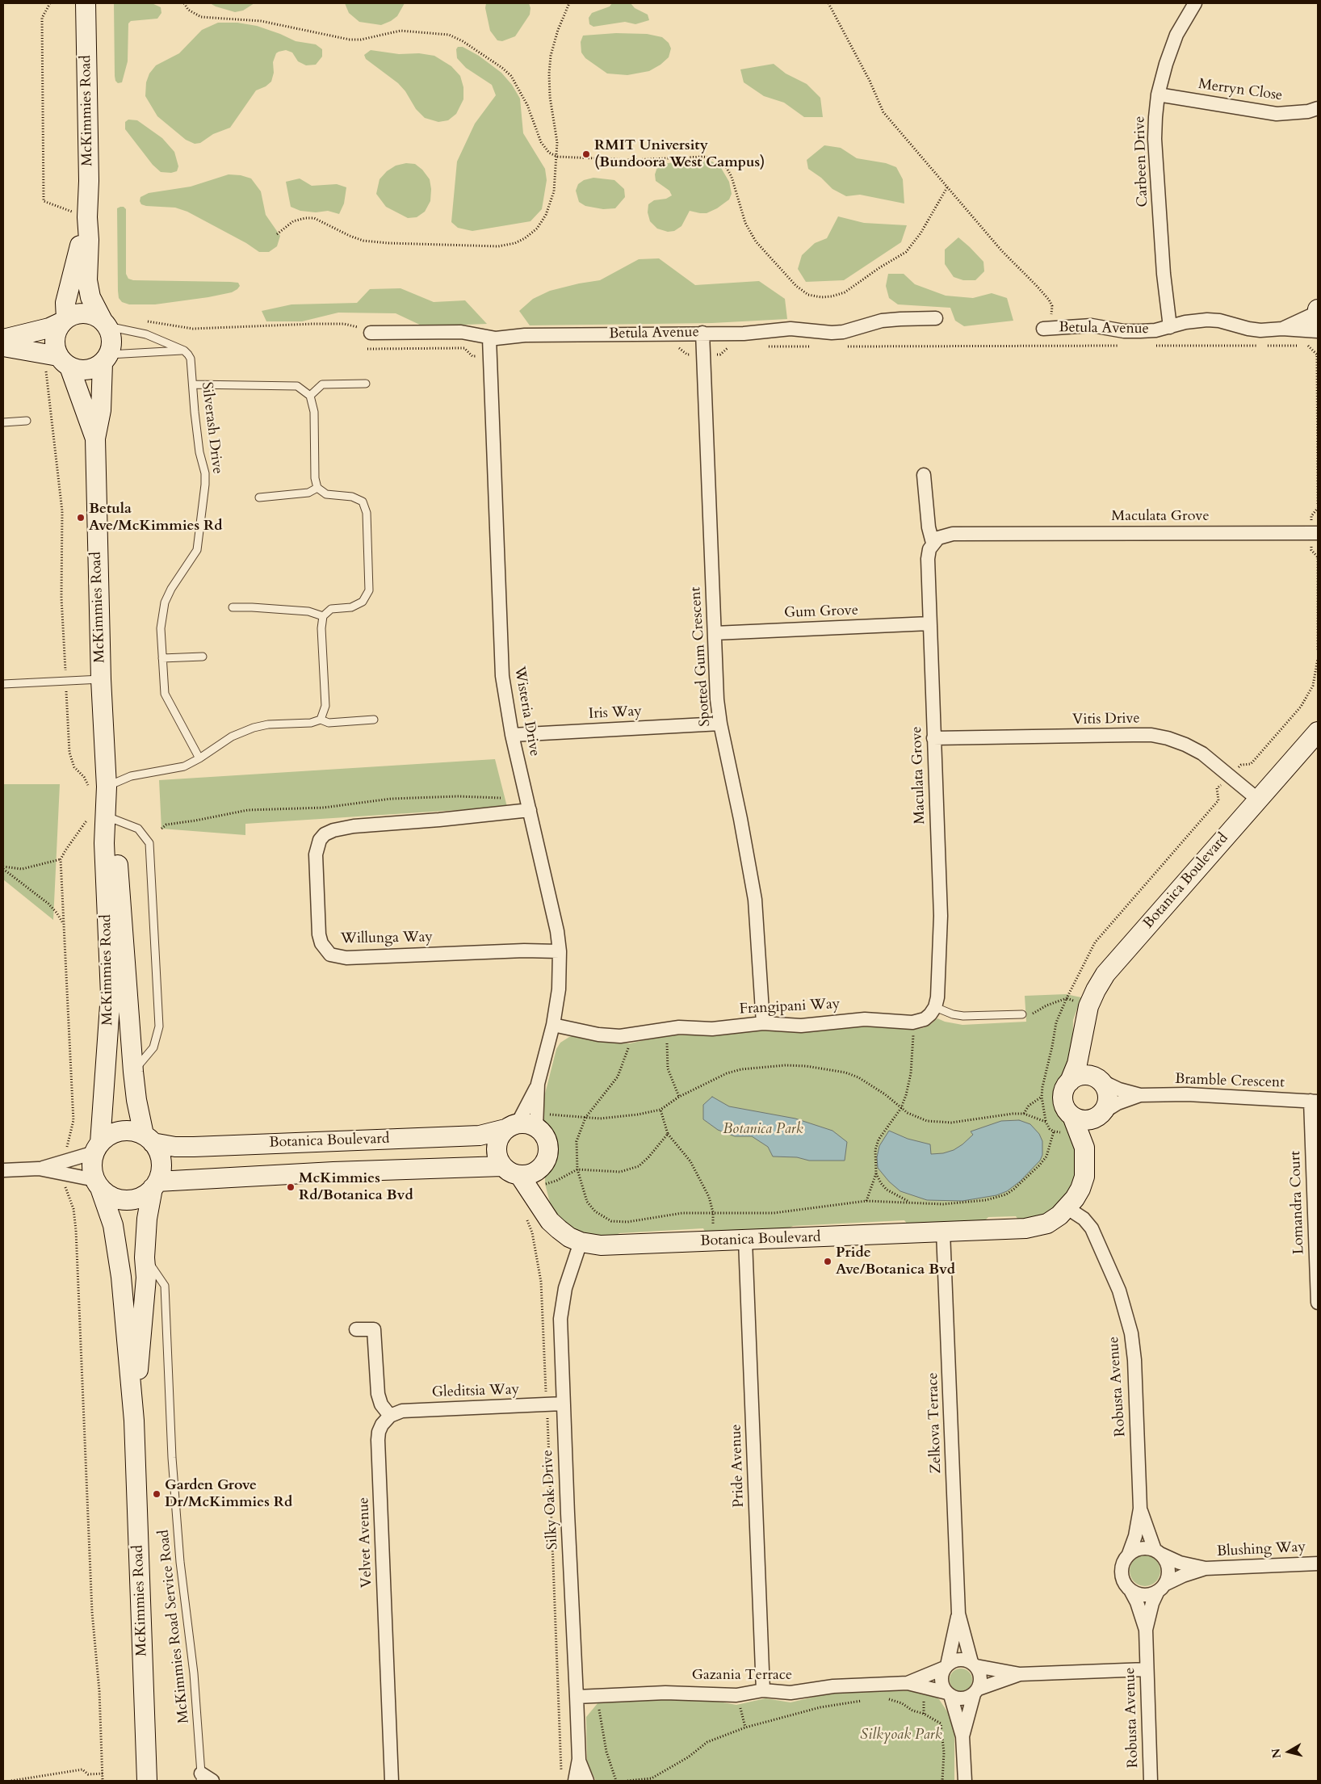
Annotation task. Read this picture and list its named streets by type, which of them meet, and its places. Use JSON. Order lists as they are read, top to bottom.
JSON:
{
  "streets": {
    "main road": ["McKimmies Road", "Botanica Boulevard"],
    "street": [
      "Merryn Close",
      "Carbeen Drive",
      "Betula Avenue",
      "Maculata Grove",
      "Gum Grove",
      "Spotted Gum Crescent",
      "Wisteria Drive",
      "Iris Way",
      "Vitis Drive",
      "Willunga Way",
      "Frangipani Way",
      "Bramble Crescent",
      "Lomandra Court",
      "Robusta Avenue",
      "Gleditsia Way",
      "Zelkova Terrace",
      "Pride Avenue",
      "Silky Oak Drive",
      "Velvet Avenue",
      "Blushing Way",
      "Gazania Terrace"
    ],
    "lane": ["Silverash Drive", "McKimmies Road Service Road"]
  },
  "crossings": [
    ["Merryn Close", "Carbeen Drive"],
    ["McKimmies Road", "Botanica Boulevard"],
    ["McKimmies Road", "McKimmies Road Service Road"],
    ["Carbeen Drive", "Betula Avenue"],
    ["Betula Avenue", "Spotted Gum Crescent"],
    ["Betula Avenue", "Wisteria Drive"],
    ["Maculata Grove", "Gum Grove"],
    ["Maculata Grove", "Vitis Drive"],
    ["Gum Grove", "Spotted Gum Crescent"],
    ["Spotted Gum Crescent", "Iris Way"],
    ["Spotted Gum Crescent", "Frangipani Way"],
    ["Wisteria Drive", "Iris Way"],
    ["Wisteria Drive", "Botanica Boulevard"],
    ["Wisteria Drive", "Willunga Way"],
    ["Wisteria Drive", "Frangipani Way"],
    ["Vitis Drive", "Botanica Boulevard"],
    ["Botanica Boulevard", "Bramble Crescent"],
    ["Botanica Boulevard", "Robusta Avenue"],
    ["Botanica Boulevard", "Zelkova Terrace"],
    ["Botanica Boulevard", "Pride Avenue"],
    ["Botanica Boulevard", "Silky Oak Drive"],
    ["Bramble Crescent", "Lomandra Court"],
    ["Robusta Avenue", "Blushing Way"],
    ["Gleditsia Way", "Silky Oak Drive"],
    ["Gleditsia Way", "Velvet Avenue"],
    ["Zelkova Terrace", "Gazania Terrace"],
    ["Pride Avenue", "Gazania Terrace"],
    ["Silky Oak Drive", "Gazania Terrace"]
  ],
  "parks": ["Botanica Park", "Silkyoak Park"],
  "places": [
    "RMIT University (Bundoora West Campus)",
    "Betula Ave/McKimmies Rd",
    "McKimmies Rd/Botanica Bvd",
    "Pride Ave/Botanica Bvd",
    "Garden Grove Dr/McKimmies Rd"
  ],
  "north": "left"
}
